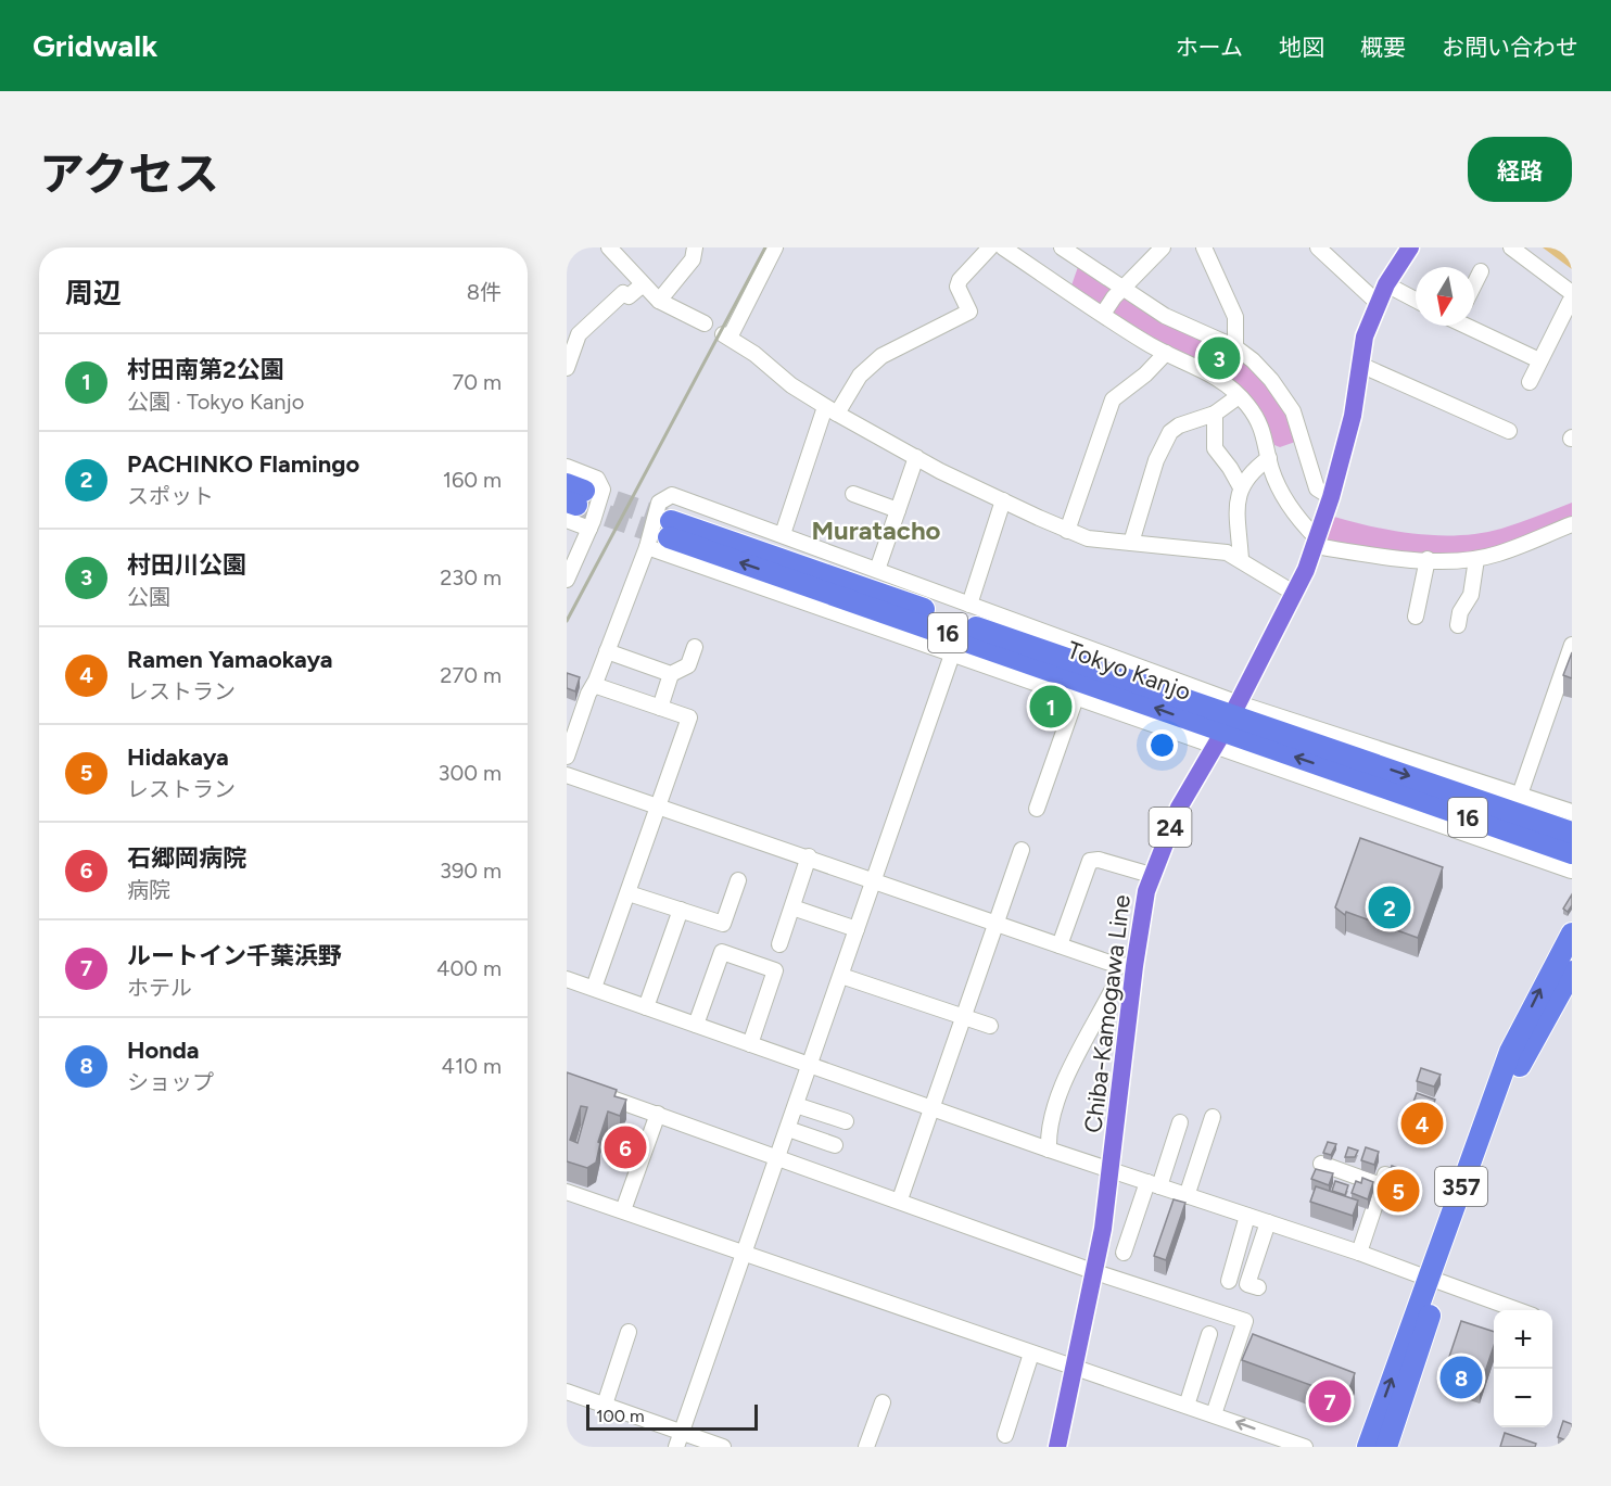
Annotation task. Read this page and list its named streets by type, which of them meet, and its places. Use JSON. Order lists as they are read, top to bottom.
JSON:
{
  "streets": {
    "highway": ["16", "Tokyo Kanjo", "357"],
    "main road": ["24", "Chiba-Kamogawa Line"]
  },
  "crossings": [
    ["Tokyo Kanjo", "Chiba-Kamogawa Line"]
  ],
  "districts": ["Muratacho"],
  "scale_bar": "100 m",
  "north": "bottom",
  "page": {
    "header": "Gridwalk",
    "nav": [
      "ホーム",
      "地図",
      "概要",
      "お問い合わせ"
    ],
    "title": "アクセス",
    "buttons": "経路",
    "heading": ["周辺", "8件"],
    "list": [
      {
        "mark": "1",
        "name": "村田南第2公園",
        "note": "公園 · Tokyo Kanjo",
        "value": "70 m"
      },
      {
        "mark": "2",
        "name": "PACHINKO Flamingo",
        "note": "スポット",
        "value": "160 m"
      },
      {
        "mark": "3",
        "name": "村田川公園",
        "note": "公園",
        "value": "230 m"
      },
      {
        "mark": "4",
        "name": "Ramen Yamaokaya",
        "note": "レストラン",
        "value": "270 m"
      },
      {
        "mark": "5",
        "name": "Hidakaya",
        "note": "レストラン",
        "value": "300 m"
      },
      {
        "mark": "6",
        "name": "石郷岡病院",
        "note": "病院",
        "value": "390 m"
      },
      {
        "mark": "7",
        "name": "ルートイン千葉浜野",
        "note": "ホテル",
        "value": "400 m"
      },
      {
        "mark": "8",
        "name": "Honda",
        "note": "ショップ",
        "value": "410 m"
      }
    ],
    "pins": [
      "3",
      "1",
      "2",
      "4",
      "6",
      "5",
      "8",
      "7"
    ],
    "map_buttons": ["+", "−"],
    "scale": "100 m"
  }
}
